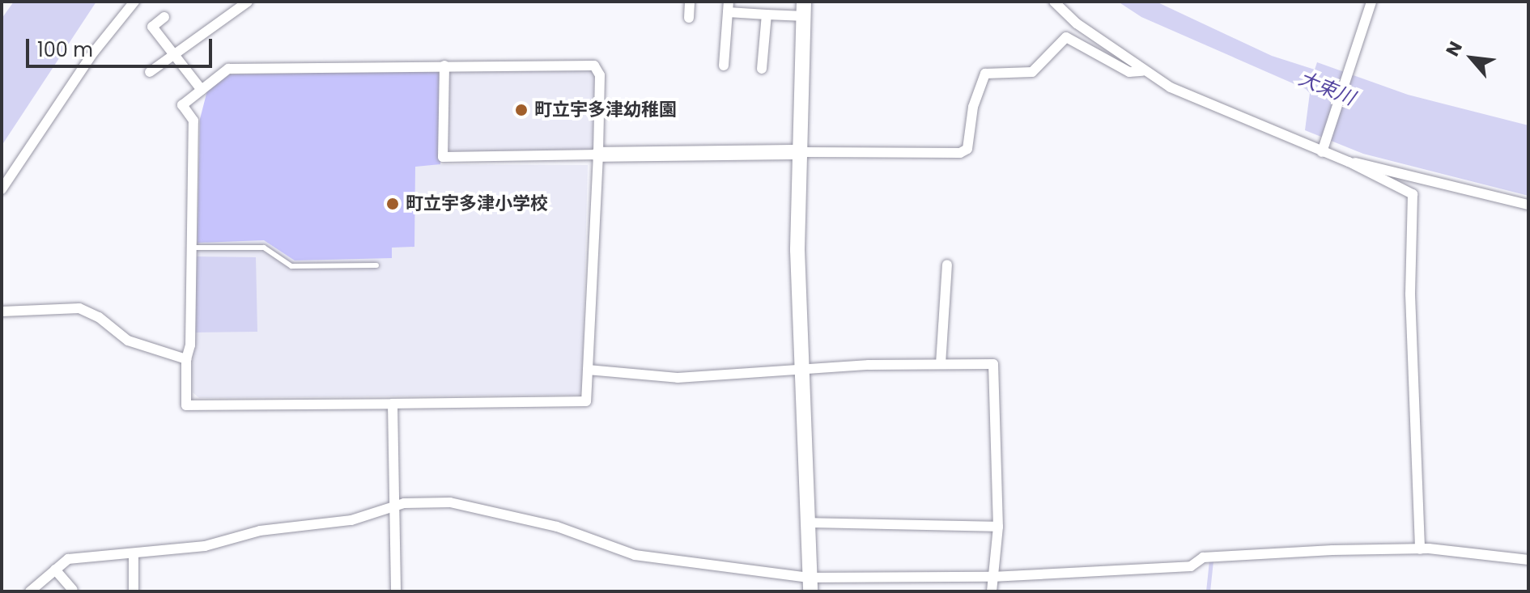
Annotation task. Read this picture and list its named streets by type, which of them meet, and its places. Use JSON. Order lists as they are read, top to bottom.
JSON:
{
  "water": ["大束川"],
  "places": ["町立宇多津幼稚園", "町立宇多津小学校"],
  "scale_bar": "100 m",
  "north": "top left"
}
